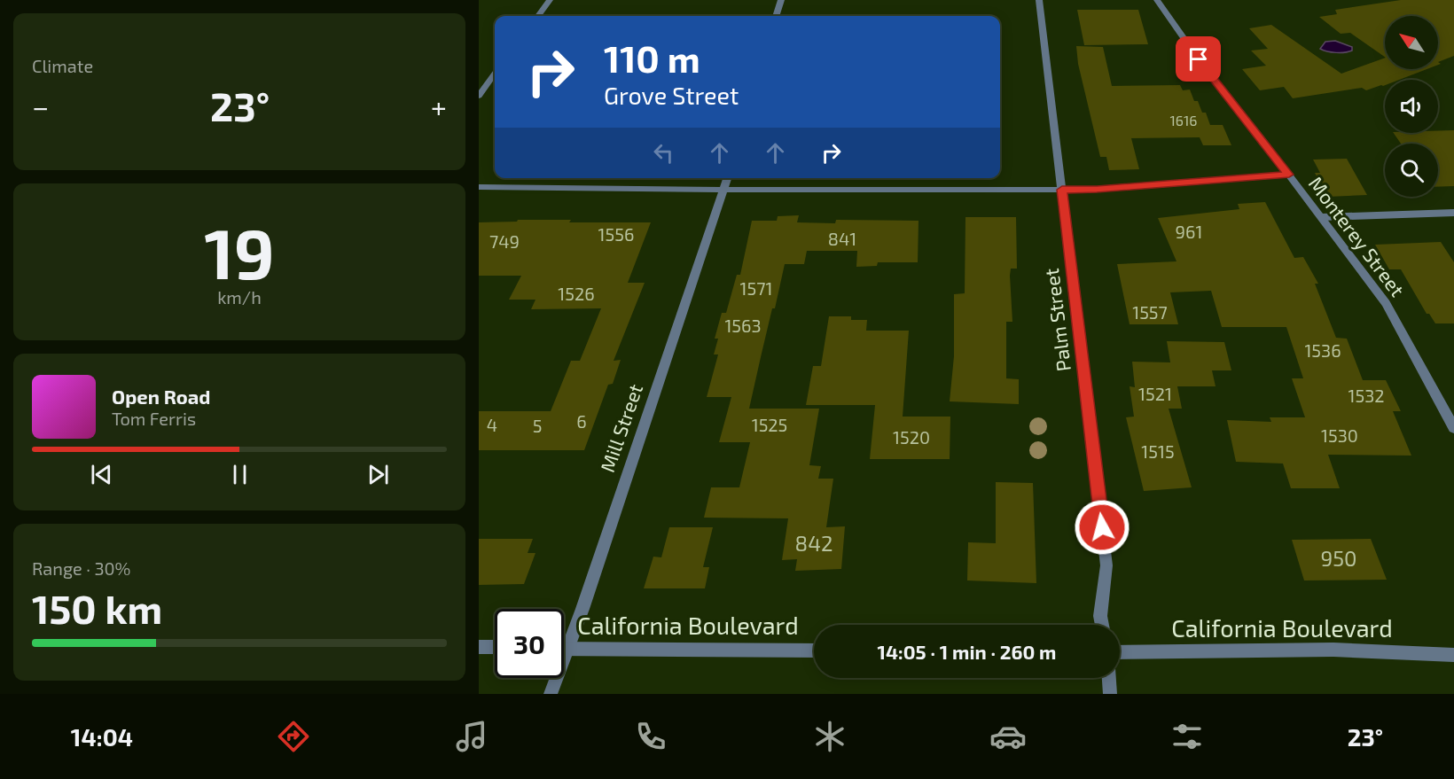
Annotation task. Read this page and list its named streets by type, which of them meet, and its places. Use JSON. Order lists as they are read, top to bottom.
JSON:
{
  "streets": {
    "street": [
      "Monterey Street",
      "Palm Street",
      "Mill Street",
      "California Boulevard"
    ]
  },
  "house_numbers": [
    "1616",
    "961",
    "1556",
    "841",
    "749",
    "1571",
    "1526",
    "1557",
    "1563",
    "1536",
    "1521",
    "1532",
    "6",
    "4",
    "1525",
    "5",
    "1530",
    "1520",
    "1515",
    "842",
    "950"
  ],
  "north": "top left",
  "page": {
    "tile": [
      "Climate",
      ["19", "km/h"],
      ["Range · 30%", "150 km"]
    ],
    "turn": ["110 m", "Grove Street"],
    "heat": ["−", "23°", "+"],
    "song": ["Open Road", "Tom Ferris"],
    "limit": "30",
    "trip": "14:05 · 1 min · 260 m",
    "tabs": ["14:04", "23°"]
  }
}
